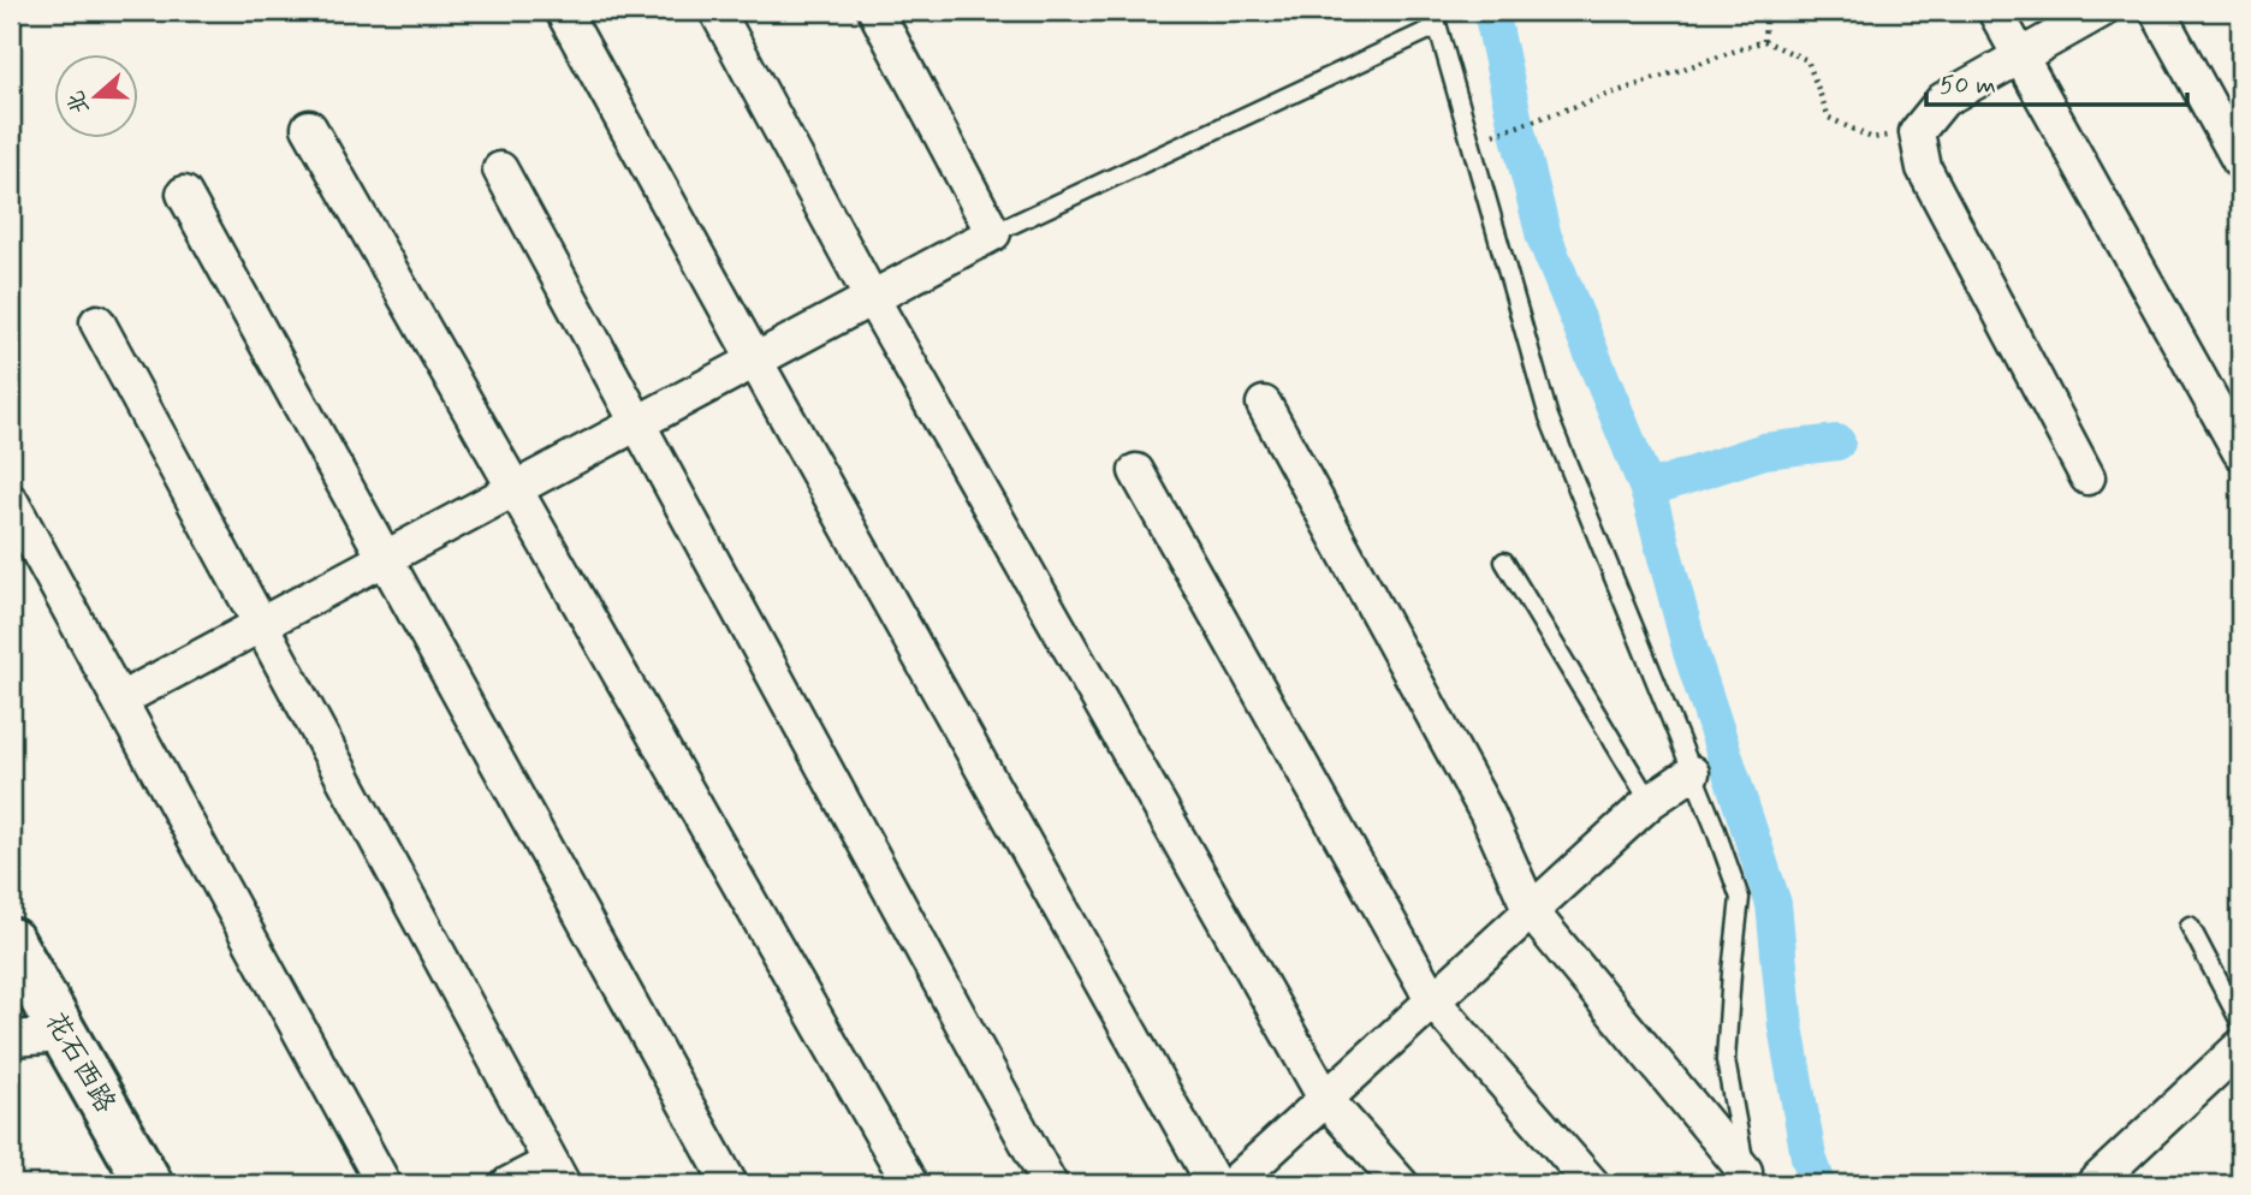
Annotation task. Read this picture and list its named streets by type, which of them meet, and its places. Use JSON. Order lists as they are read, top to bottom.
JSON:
{
  "streets": {
    "street": ["花石西路"]
  },
  "scale_bar": "50 m",
  "north": "left"
}
